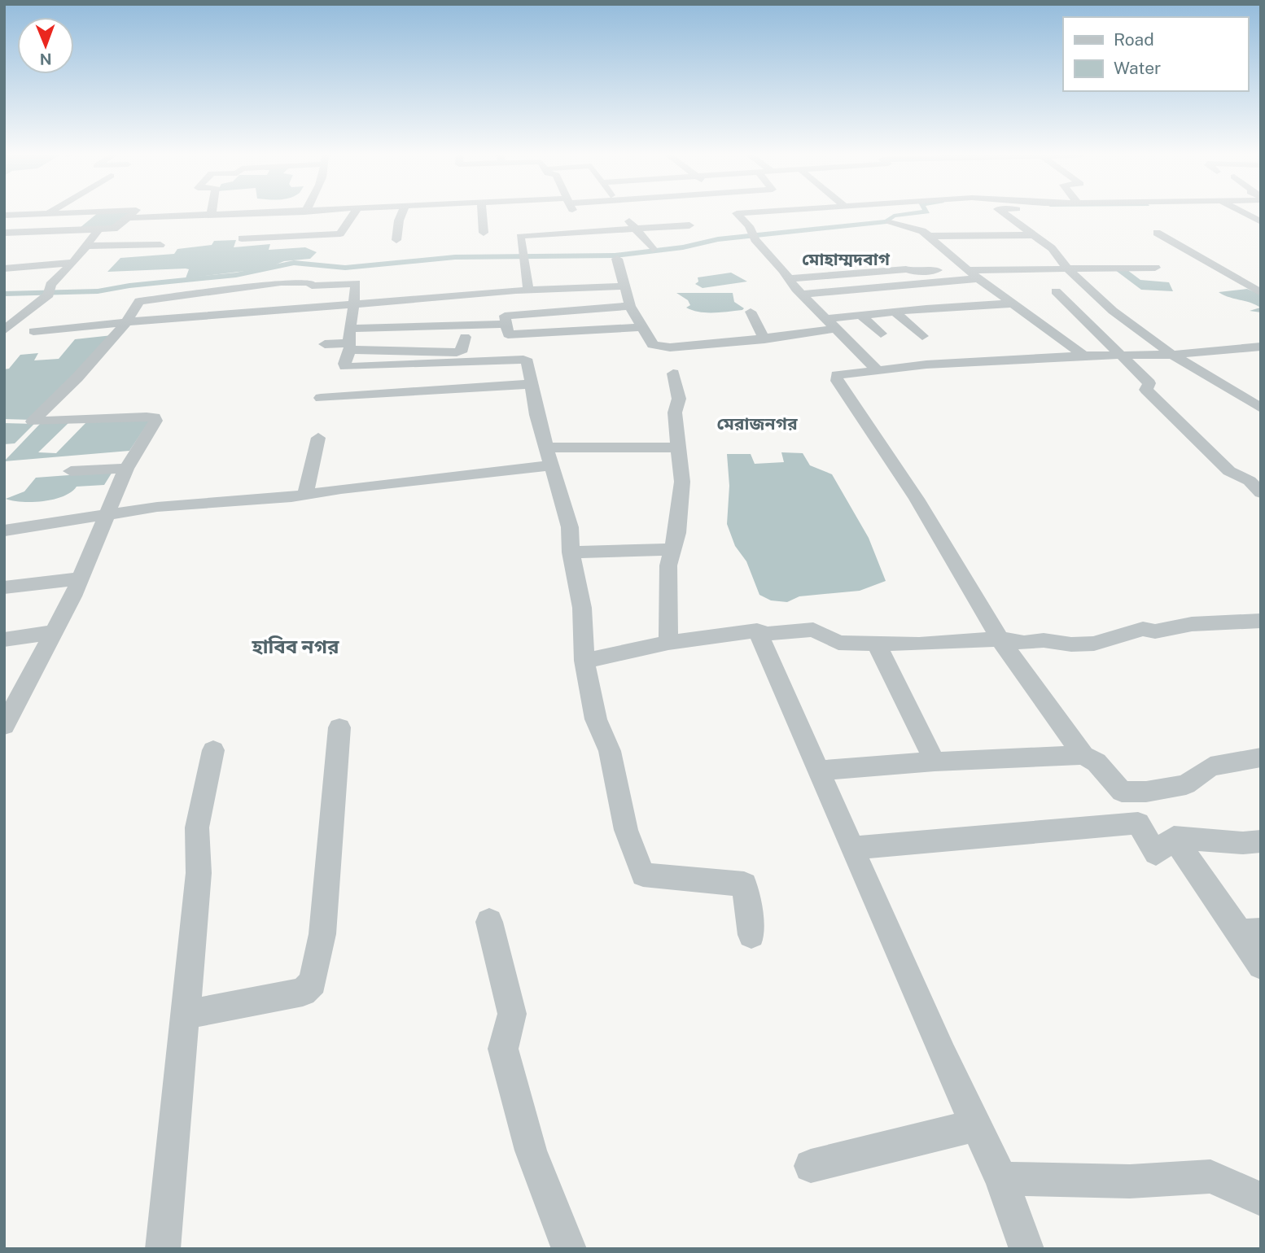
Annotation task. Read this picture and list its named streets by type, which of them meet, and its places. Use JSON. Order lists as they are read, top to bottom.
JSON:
{
  "districts": ["মোহাম্মদবাগ", "মেরাজনগর", "হাবিব নগর"],
  "legend": ["Road", "Water"],
  "north": "bottom"
}
